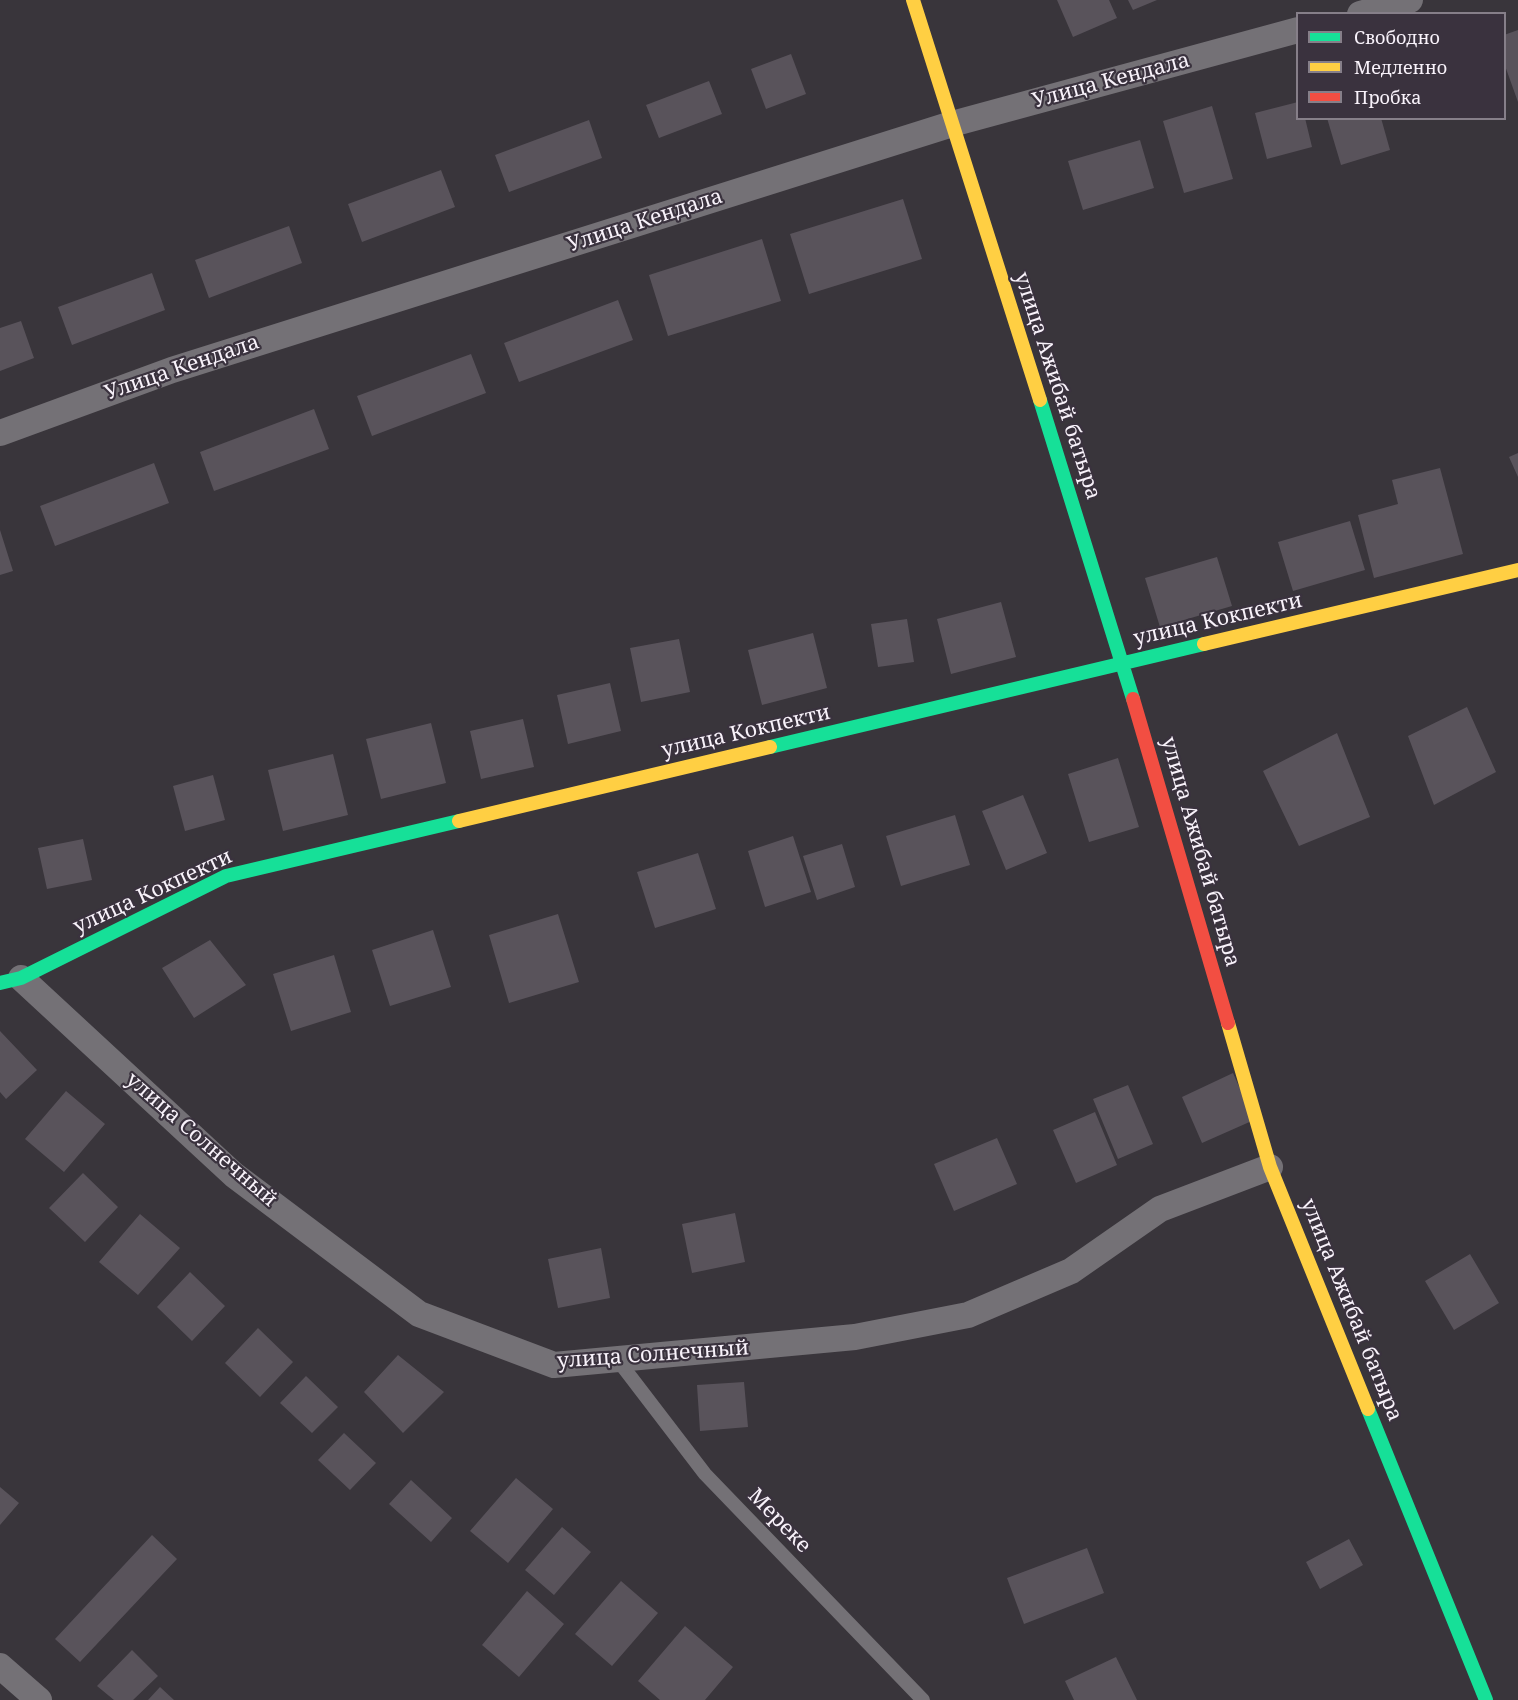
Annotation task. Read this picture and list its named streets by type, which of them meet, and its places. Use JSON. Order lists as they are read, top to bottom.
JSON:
{
  "streets": {
    "street": [
      "Улица Кендала",
      "улица Ажибай батыра",
      "улица Кокпекти",
      "улица Солнечный"
    ],
    "lane": ["Мереке"]
  },
  "crossings": [
    ["Улица Кендала", "улица Ажибай батыра"],
    ["улица Ажибай батыра", "улица Кокпекти"],
    ["улица Ажибай батыра", "улица Солнечный"],
    ["улица Кокпекти", "улица Солнечный"],
    ["улица Солнечный", "Мереке"]
  ],
  "legend": ["Свободно", "Медленно", "Пробка"]
}
